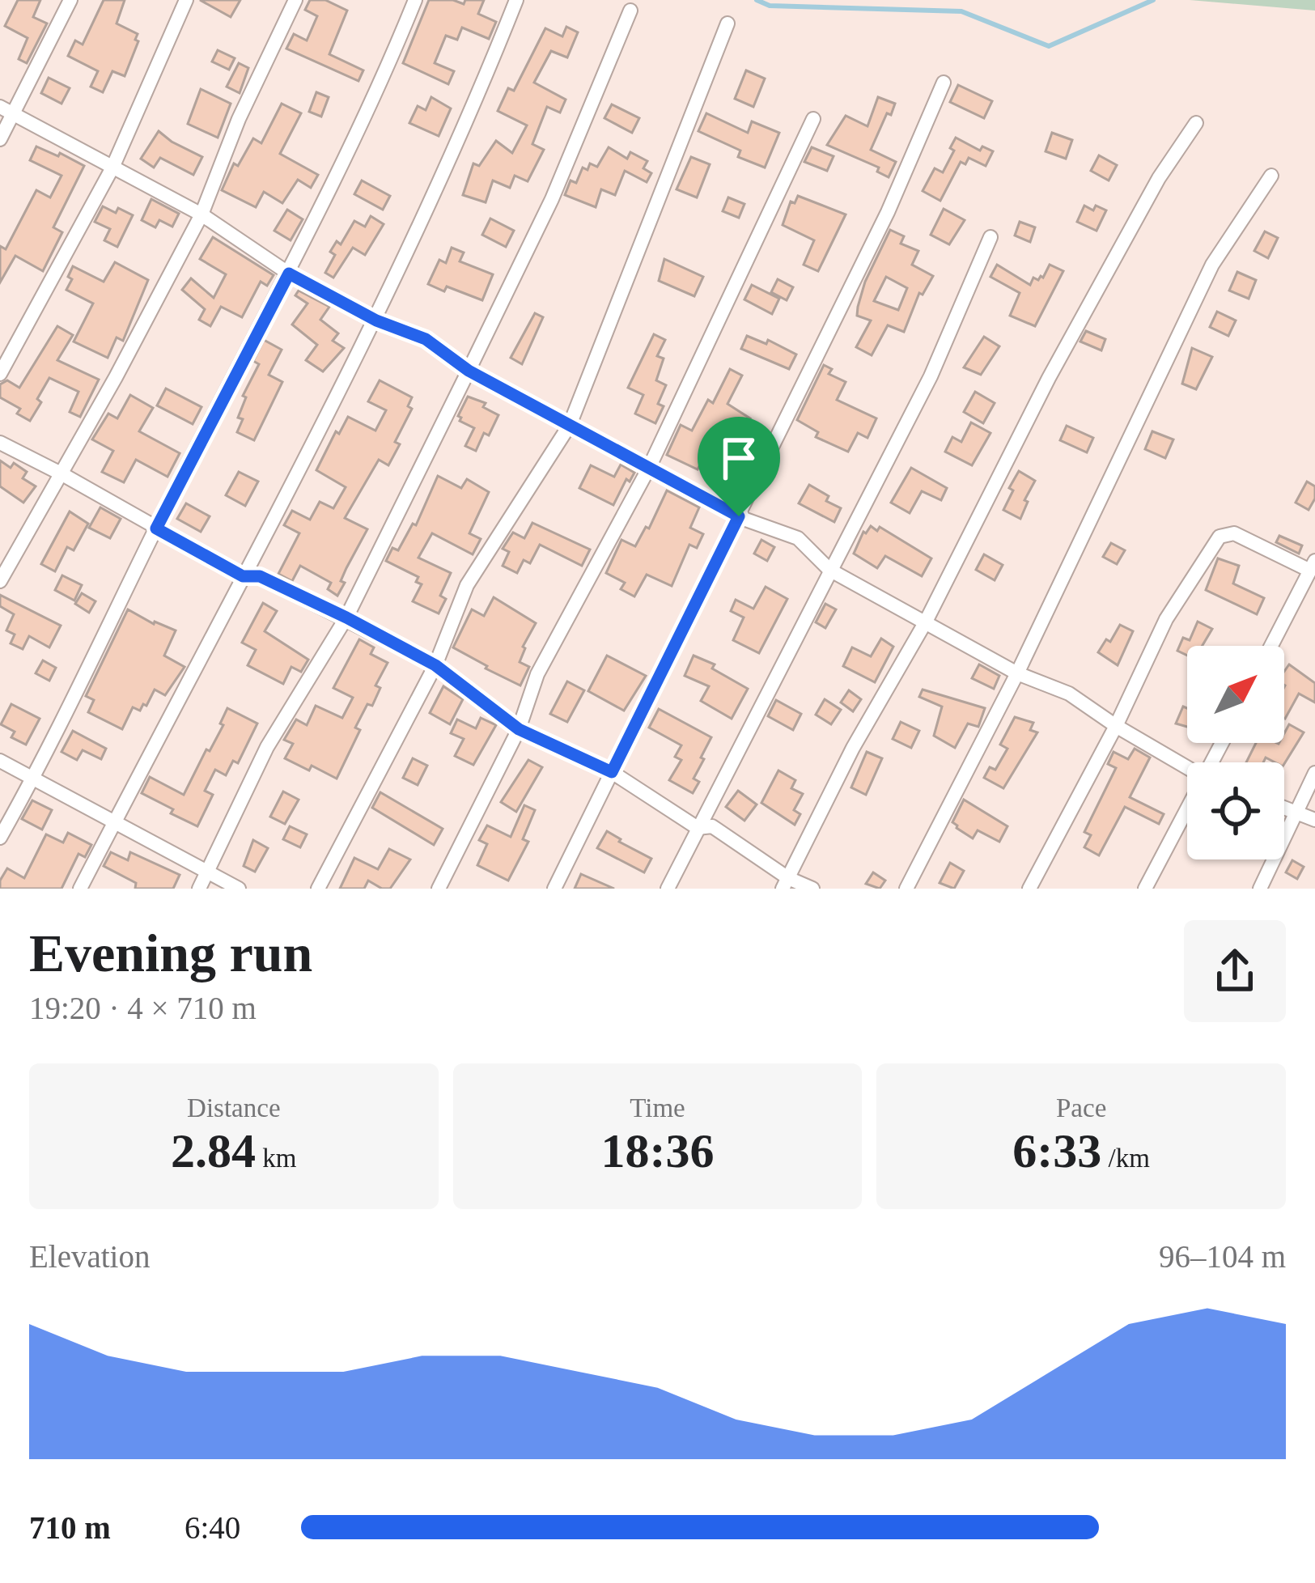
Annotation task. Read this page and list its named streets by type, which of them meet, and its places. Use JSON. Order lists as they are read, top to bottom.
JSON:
{
  "north": "top right",
  "page": {
    "heading": ["Evening run", "19:20 · 4 × 710 m"],
    "stats": [
      ["Distance", "2.84 km"],
      ["Time", "18:36"],
      ["Pace", "6:33 /km"]
    ],
    "chart": ["Elevation", "96–104 m"],
    "list": [
      {
        "name": "710 m",
        "note": "6:40"
      }
    ]
  }
}
